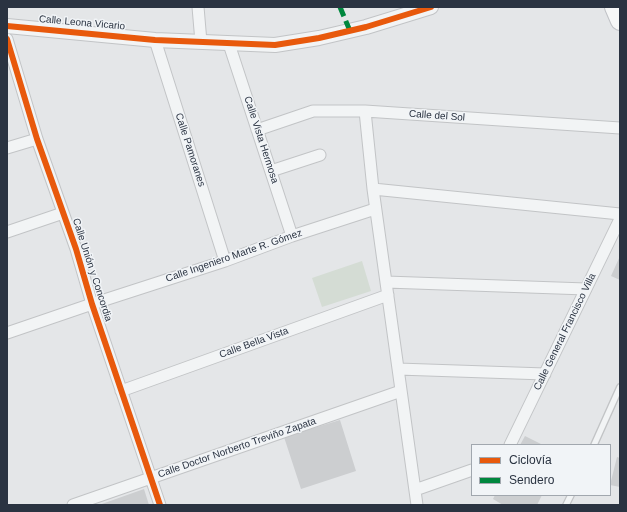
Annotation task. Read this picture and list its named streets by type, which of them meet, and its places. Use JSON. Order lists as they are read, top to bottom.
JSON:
{
  "streets": {
    "street": [
      "Calle Leona Vicario",
      "Calle del Sol",
      "Calle Vista Hermosa",
      "Calle Pamoranes",
      "Calle Ingeniero Marte R. Gómez",
      "Calle Unión y Concordia",
      "Calle General Francisco Villa",
      "Calle Bella Vista",
      "Calle Doctor Norberto Treviño Zapata"
    ]
  },
  "crossings": [
    ["Calle Leona Vicario", "Calle Vista Hermosa"],
    ["Calle Leona Vicario", "Calle Pamoranes"],
    ["Calle del Sol", "Calle Vista Hermosa"],
    ["Calle Vista Hermosa", "Calle Ingeniero Marte R. Gómez"],
    ["Calle Pamoranes", "Calle Ingeniero Marte R. Gómez"],
    ["Calle Ingeniero Marte R. Gómez", "Calle Unión y Concordia"],
    ["Calle Unión y Concordia", "Calle Bella Vista"],
    ["Calle Unión y Concordia", "Calle Doctor Norberto Treviño Zapata"]
  ],
  "legend": ["Ciclovía", "Sendero"]
}
